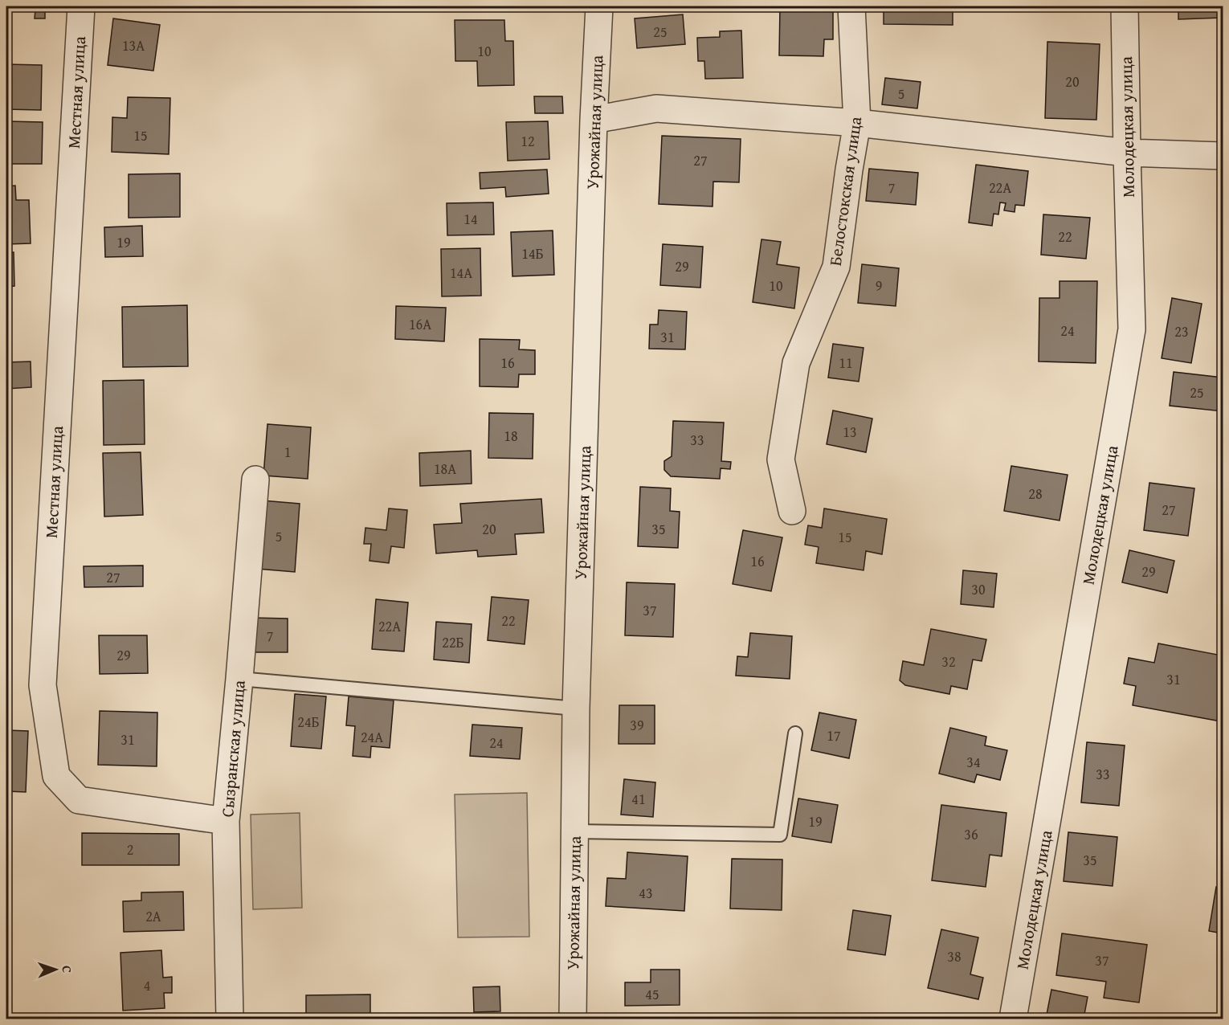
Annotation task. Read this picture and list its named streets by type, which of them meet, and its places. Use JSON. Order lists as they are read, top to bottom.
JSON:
{
  "streets": {
    "street": [
      "Местная улица",
      "Урожайная улица",
      "Молодецкая улица",
      "Белостокская улица",
      "Сызранская улица"
    ]
  },
  "crossings": [
    ["Местная улица", "Сызранская улица"]
  ],
  "house_numbers": [
    "25",
    "13А",
    "10",
    "20",
    "5",
    "15",
    "12",
    "27",
    "7",
    "22А",
    "14",
    "22",
    "19",
    "14Б",
    "29",
    "14А",
    "10",
    "9",
    "16А",
    "24",
    "23",
    "31",
    "16",
    "11",
    "25",
    "13",
    "18",
    "33",
    "1",
    "18А",
    "28",
    "27",
    "20",
    "35",
    "5",
    "15",
    "16",
    "29",
    "27",
    "30",
    "37",
    "22",
    "22А",
    "7",
    "22Б",
    "29",
    "32",
    "31",
    "24Б",
    "39",
    "17",
    "24А",
    "31",
    "24",
    "34",
    "33",
    "41",
    "19",
    "36",
    "2",
    "35",
    "43",
    "2А",
    "38",
    "37",
    "4",
    "45"
  ],
  "north": "right"
}
